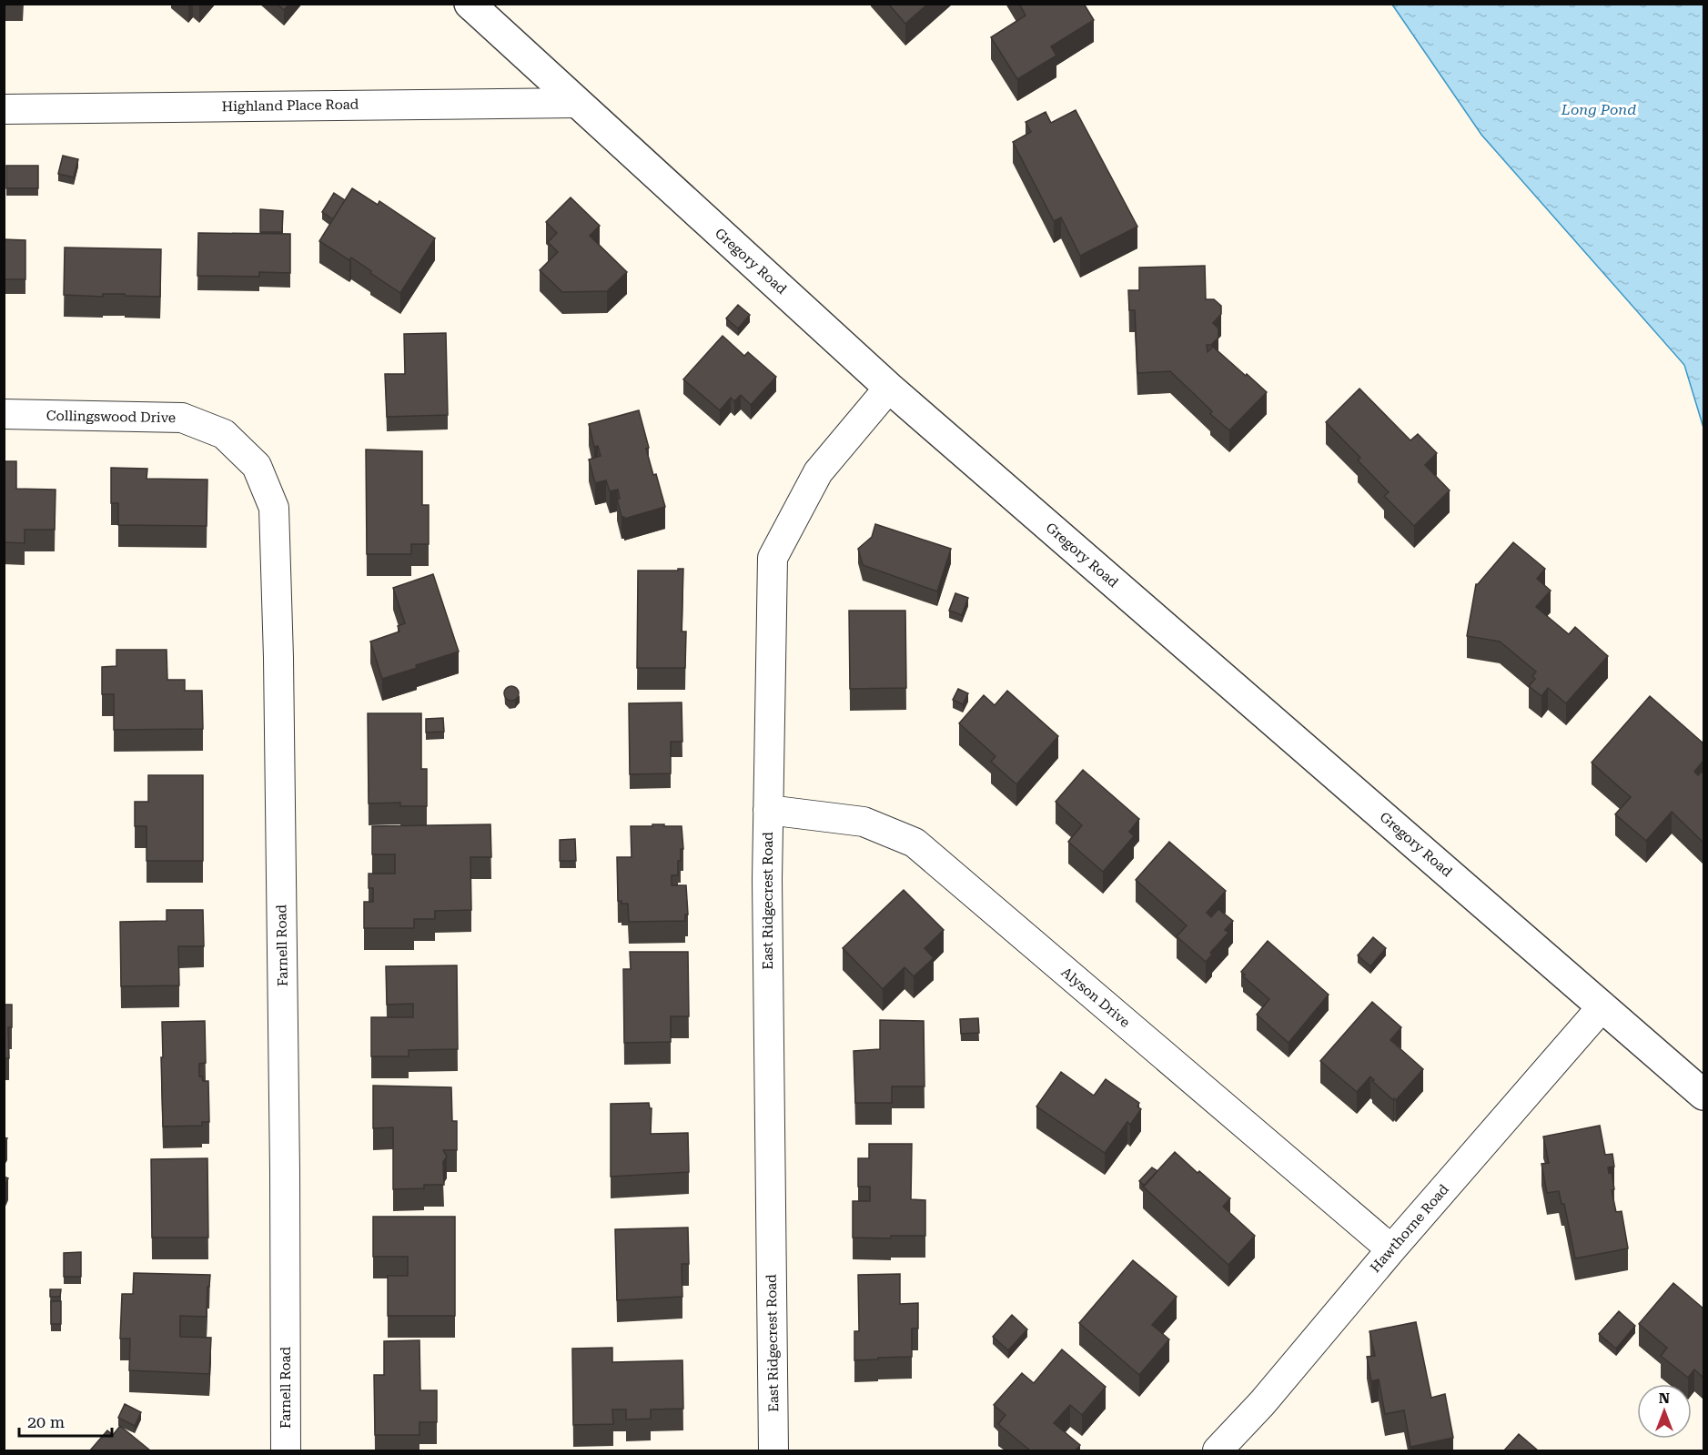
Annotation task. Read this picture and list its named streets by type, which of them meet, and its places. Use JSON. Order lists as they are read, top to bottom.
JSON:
{
  "streets": {
    "street": [
      "Highland Place Road",
      "Gregory Road",
      "Collingswood Drive",
      "East Ridgecrest Road",
      "Farnell Road",
      "Alyson Drive",
      "Hawthorne Road"
    ]
  },
  "crossings": [
    ["Highland Place Road", "Gregory Road"],
    ["Gregory Road", "East Ridgecrest Road"],
    ["Gregory Road", "Hawthorne Road"],
    ["Collingswood Drive", "Farnell Road"],
    ["East Ridgecrest Road", "Alyson Drive"],
    ["Alyson Drive", "Hawthorne Road"]
  ],
  "water": ["Long Pond"],
  "scale_bar": "20 m",
  "north": "top"
}
